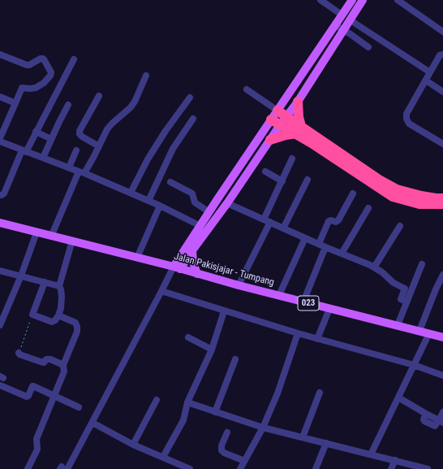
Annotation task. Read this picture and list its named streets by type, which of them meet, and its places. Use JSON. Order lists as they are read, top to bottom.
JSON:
{
  "streets": {
    "main road": ["Jalan Pakisjajar - Tumpang", "023"]
  }
}
